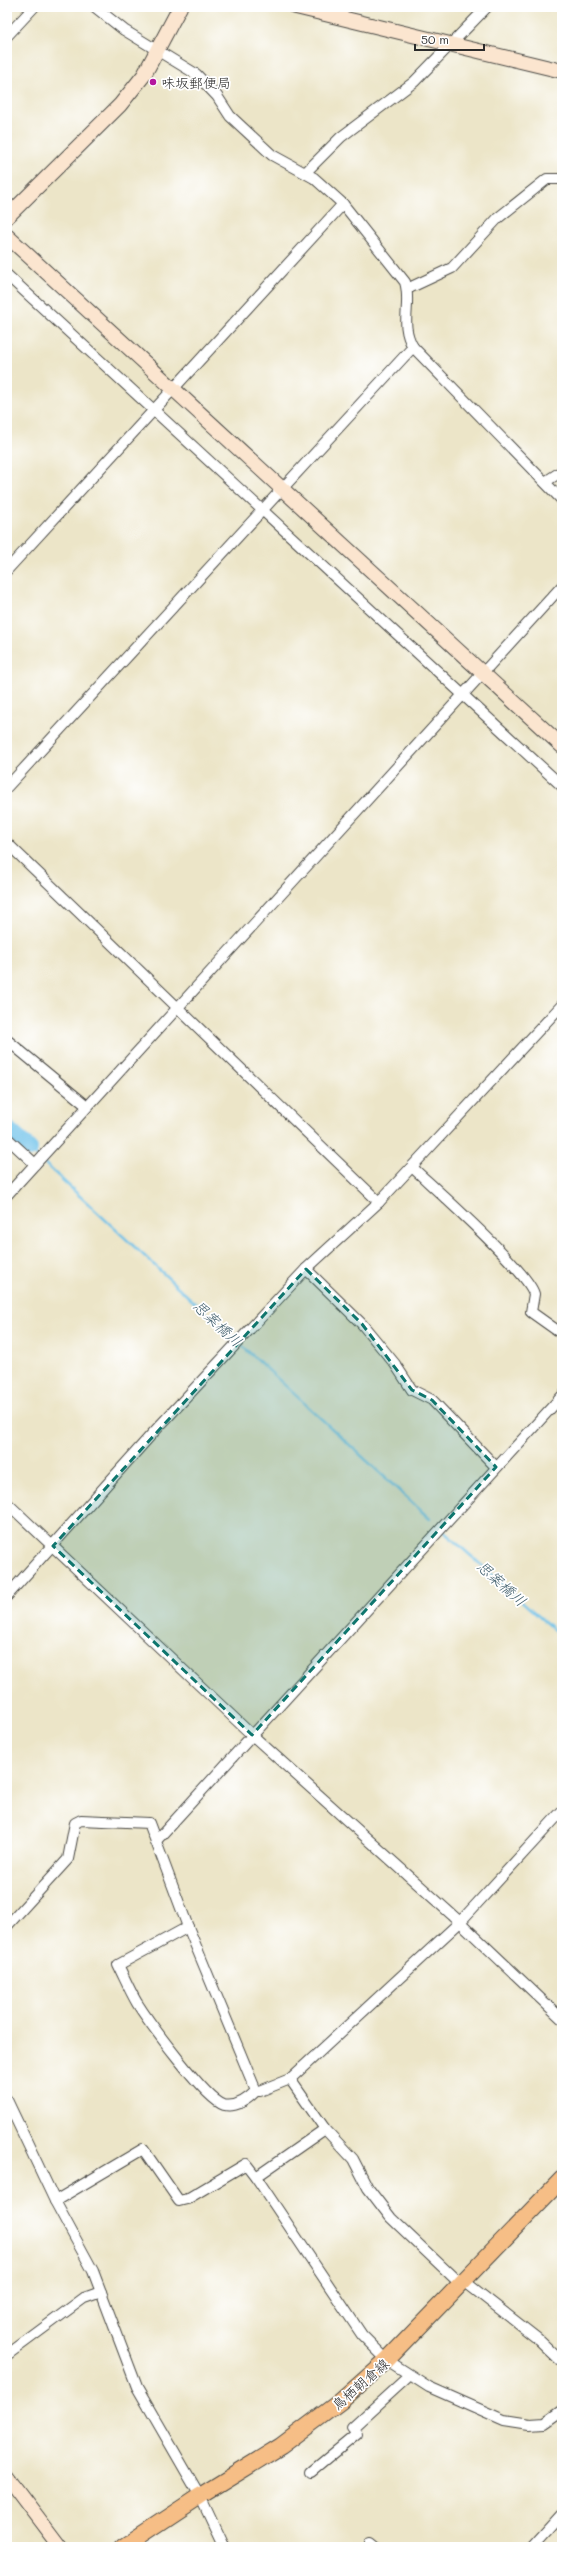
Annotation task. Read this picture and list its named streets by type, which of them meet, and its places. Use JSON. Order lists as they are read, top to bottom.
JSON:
{
  "streets": {
    "main road": ["鳥栖朝倉線"]
  },
  "water": ["思案橋川"],
  "places": ["味坂郵便局"],
  "scale_bar": "50 m"
}
